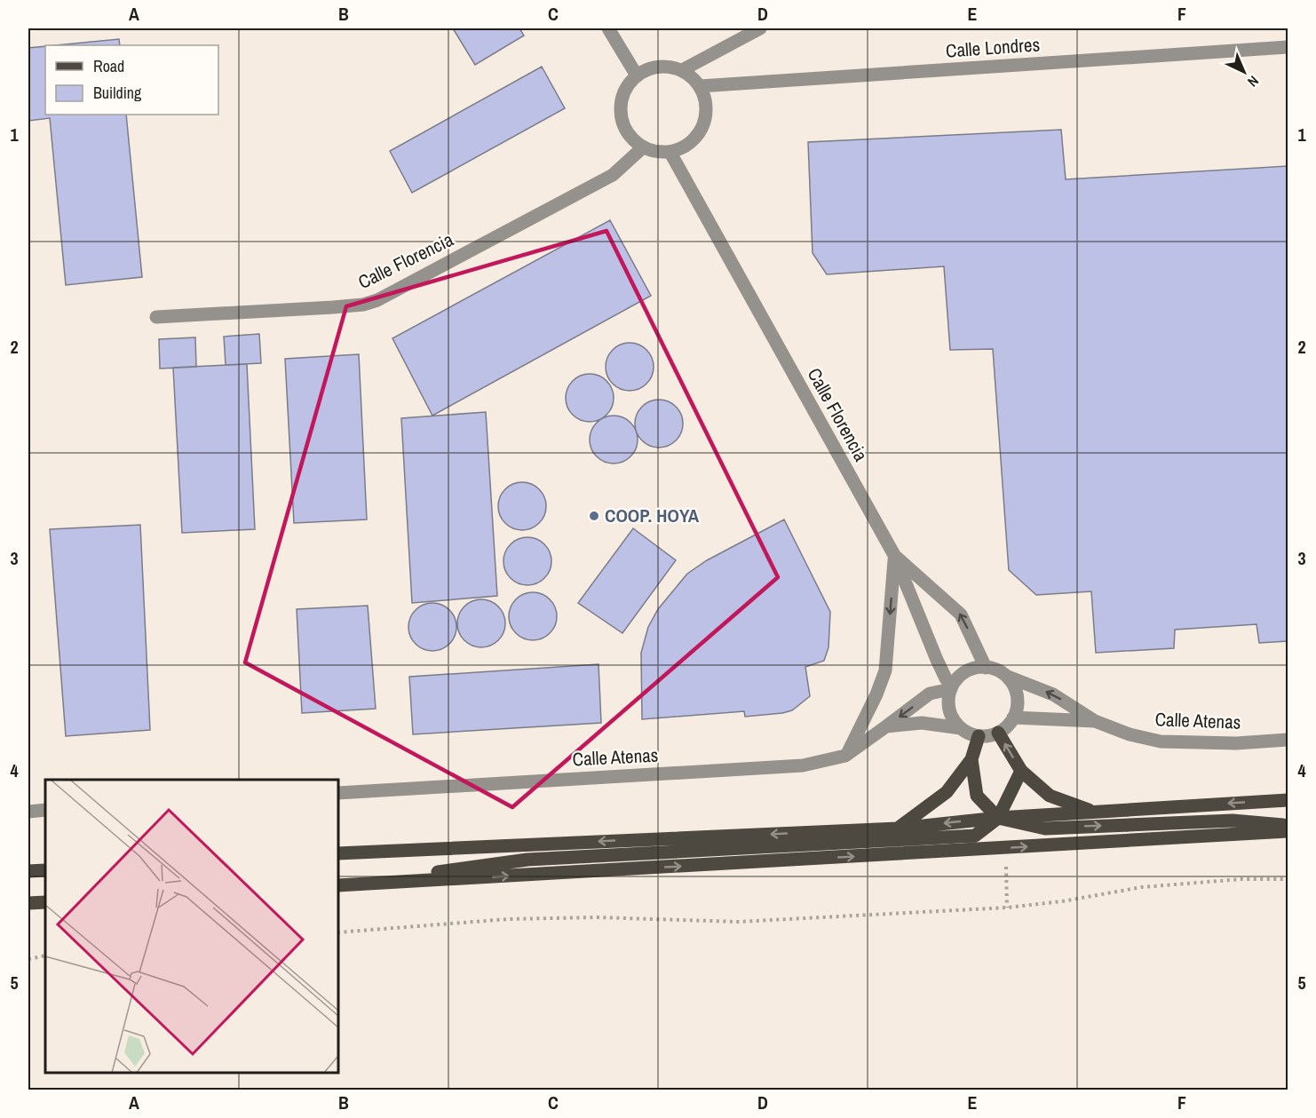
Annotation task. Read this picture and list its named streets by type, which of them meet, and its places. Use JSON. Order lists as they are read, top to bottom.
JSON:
{
  "streets": {
    "street": ["Calle Londres", "Calle Florencia", "Calle Atenas"]
  },
  "crossings": [
    ["Calle Londres", "Calle Florencia"],
    ["Calle Florencia", "Calle Atenas"]
  ],
  "places": ["COOP. HOYA"],
  "legend": ["Road", "Building"],
  "north": "bottom right",
  "grid": {
    "columns": [
      "A",
      "B",
      "C",
      "D",
      "E",
      "F"
    ],
    "rows": [
      "1",
      "2",
      "3",
      "4",
      "5"
    ]
  }
}
